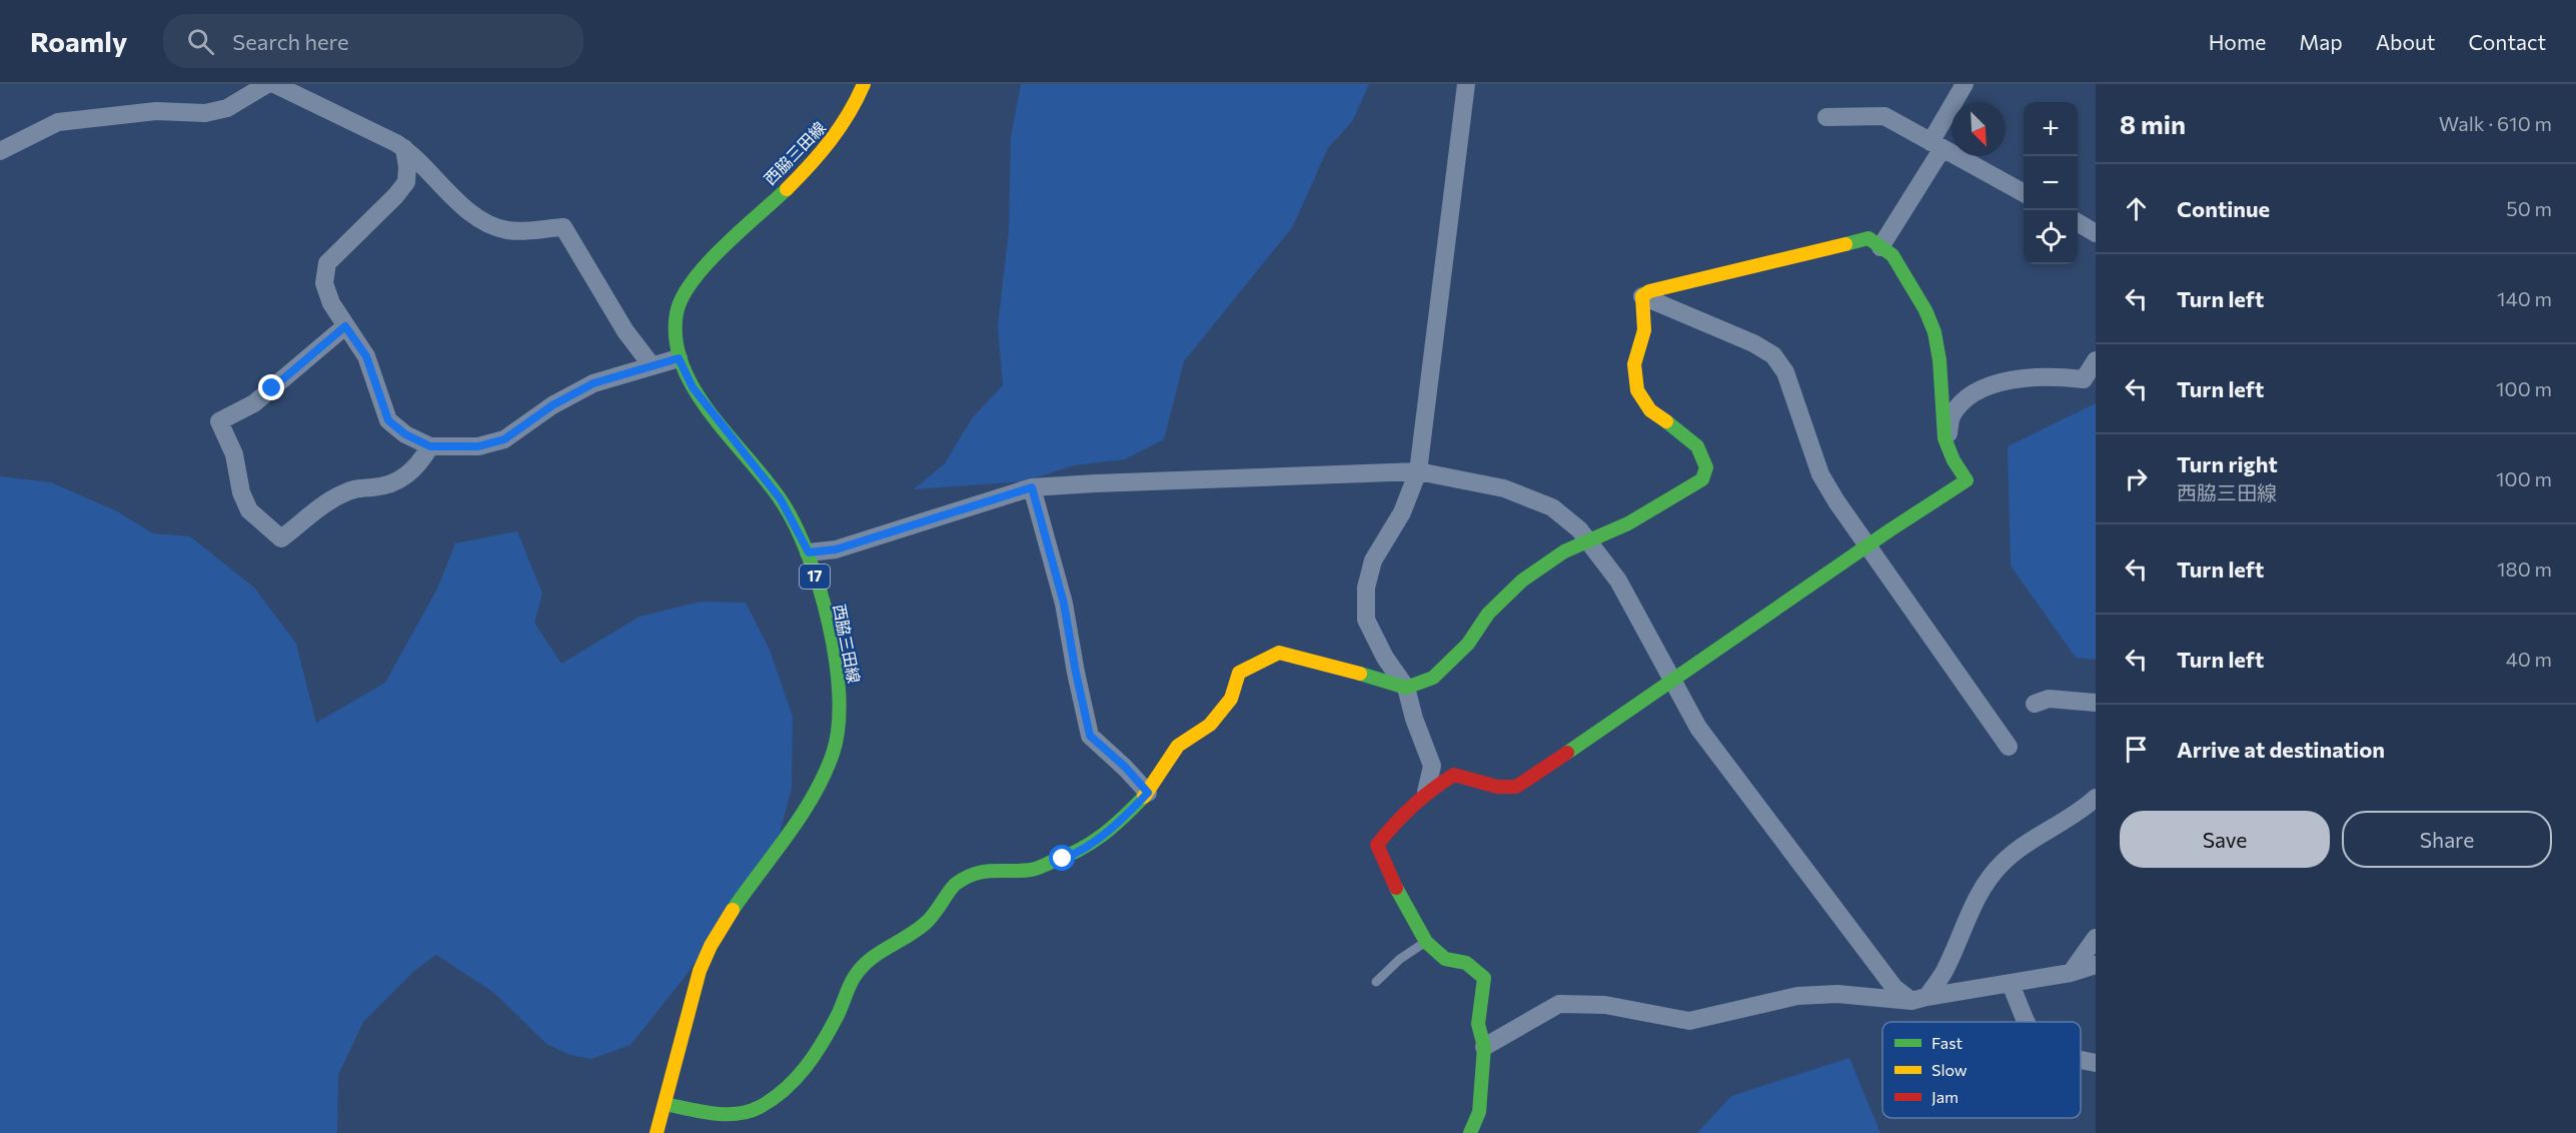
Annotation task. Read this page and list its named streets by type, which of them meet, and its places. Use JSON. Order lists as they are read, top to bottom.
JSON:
{
  "streets": {
    "street": ["西脇三田線", "17"]
  },
  "legend": ["Fast", "Slow", "Jam"],
  "north": "bottom right",
  "page": {
    "header": "Roamly",
    "search": "Search here",
    "nav": [
      "Home",
      "Map",
      "About",
      "Contact"
    ],
    "heading": ["8 min", "Walk · 610 m"],
    "map_buttons": ["+", "−"],
    "list": [
      ["Continue", "50 m"],
      ["Turn left", "140 m"],
      ["Turn left", "100 m"],
      ["Turn right", "西脇三田線", "100 m"],
      ["Turn left", "180 m"],
      ["Turn left", "40 m"],
      "Arrive at destination"
    ],
    "buttons": ["Save", "Share"]
  }
}
